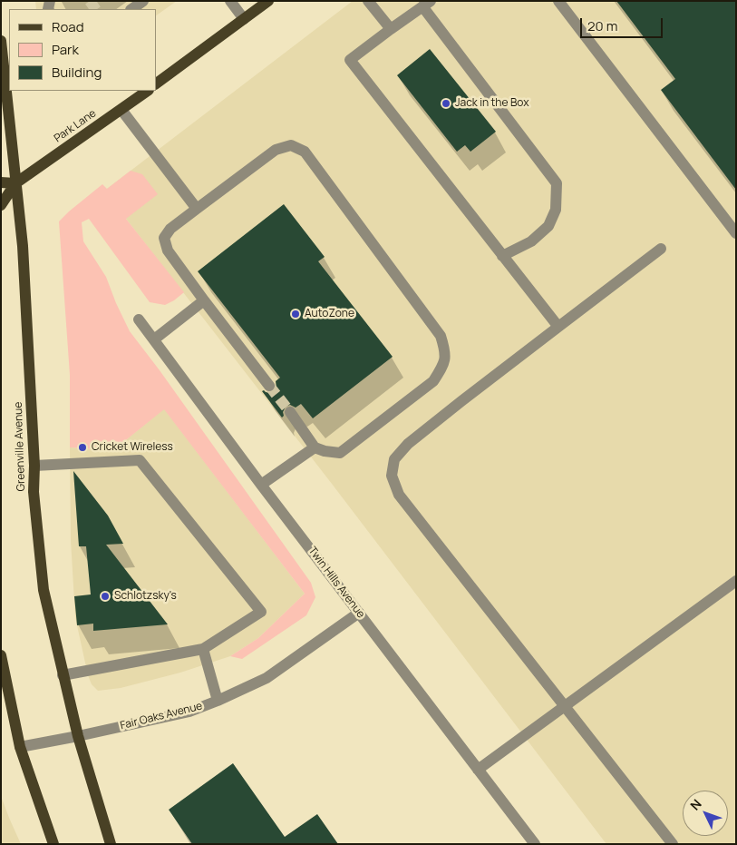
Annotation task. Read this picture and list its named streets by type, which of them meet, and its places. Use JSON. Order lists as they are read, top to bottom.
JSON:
{
  "streets": {
    "main road": ["Park Lane", "Greenville Avenue"],
    "street": ["Twin Hills Avenue", "Fair Oaks Avenue"]
  },
  "crossings": [
    ["Park Lane", "Greenville Avenue"],
    ["Greenville Avenue", "Fair Oaks Avenue"],
    ["Twin Hills Avenue", "Fair Oaks Avenue"]
  ],
  "places": [
    "Jack in the Box",
    "AutoZone",
    "Cricket Wireless",
    "Schlotzsky's"
  ],
  "legend": ["Road", "Park", "Building"],
  "scale_bar": "20 m",
  "north": "top left"
}
